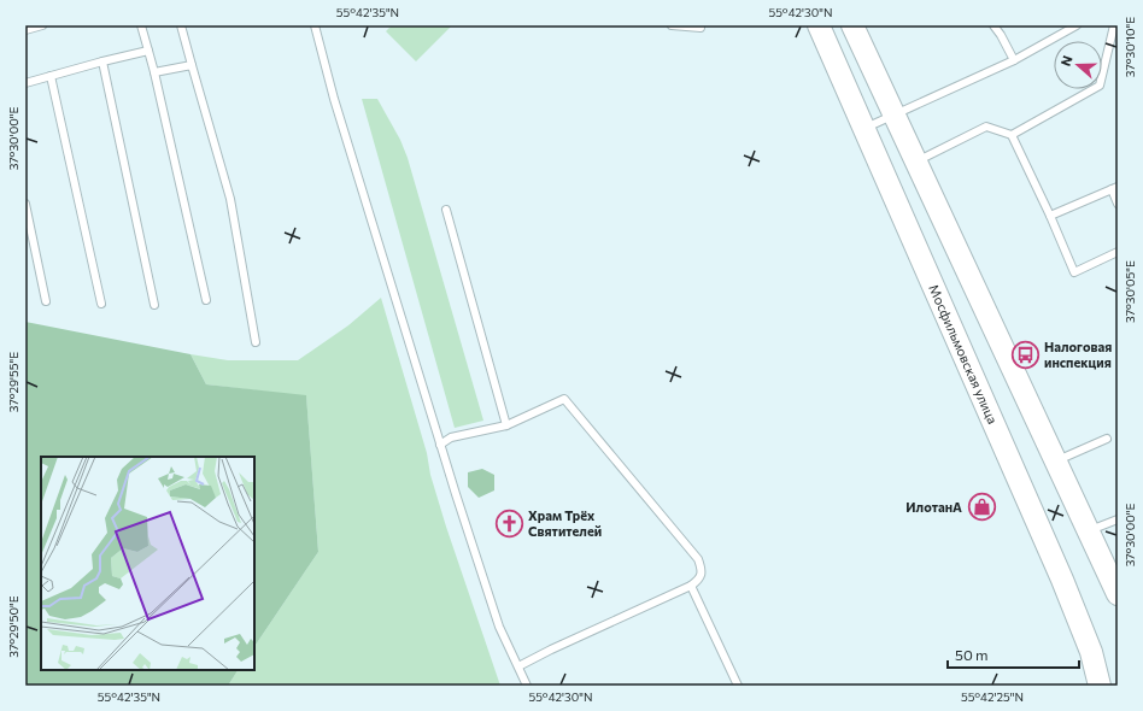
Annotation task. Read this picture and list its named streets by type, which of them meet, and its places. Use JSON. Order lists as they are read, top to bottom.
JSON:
{
  "streets": {
    "main road": ["Мосфильмовская улица"]
  },
  "places": {
    "bus stop": ["Налоговая инспекция"],
    "shop": ["ИлотанА"],
    "church": ["Храм Трёх Святителей"]
  },
  "scale_bar": "50 m",
  "north": "left",
  "coordinates": [
    "55°42'35\"N",
    "55°42'30\"N",
    "37°30'10\"E",
    "37°30'00\"E",
    "37°30'05\"E",
    "37°29'55\"E",
    "37°29'50\"E",
    "55°42'25\"N"
  ]
}
